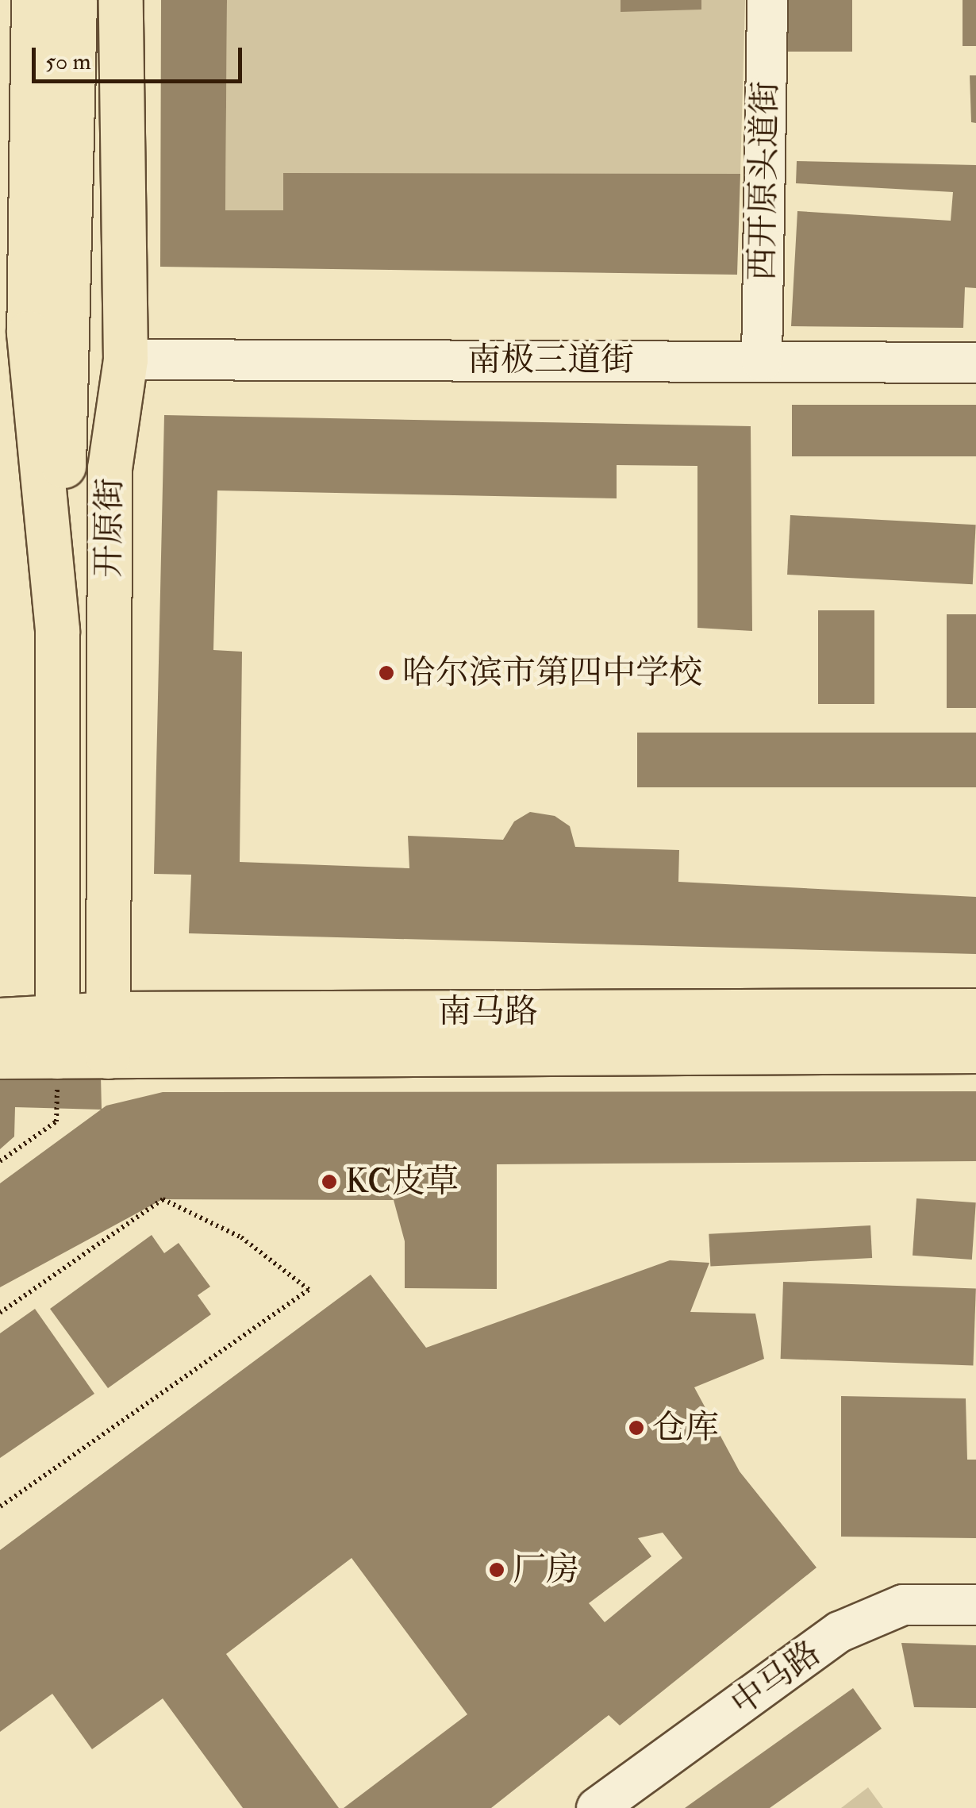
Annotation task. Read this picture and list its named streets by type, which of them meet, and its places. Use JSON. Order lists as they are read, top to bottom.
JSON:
{
  "streets": {
    "main road": ["开原街", "南马路"],
    "street": ["西开原头道街", "南极三道街", "中马路"]
  },
  "crossings": [
    ["西开原头道街", "南极三道街"],
    ["南极三道街", "开原街"],
    ["开原街", "南马路"]
  ],
  "places": [
    "哈尔滨市第四中学校",
    "KC皮草",
    "仓库",
    "厂房"
  ],
  "scale_bar": "50 m"
}
